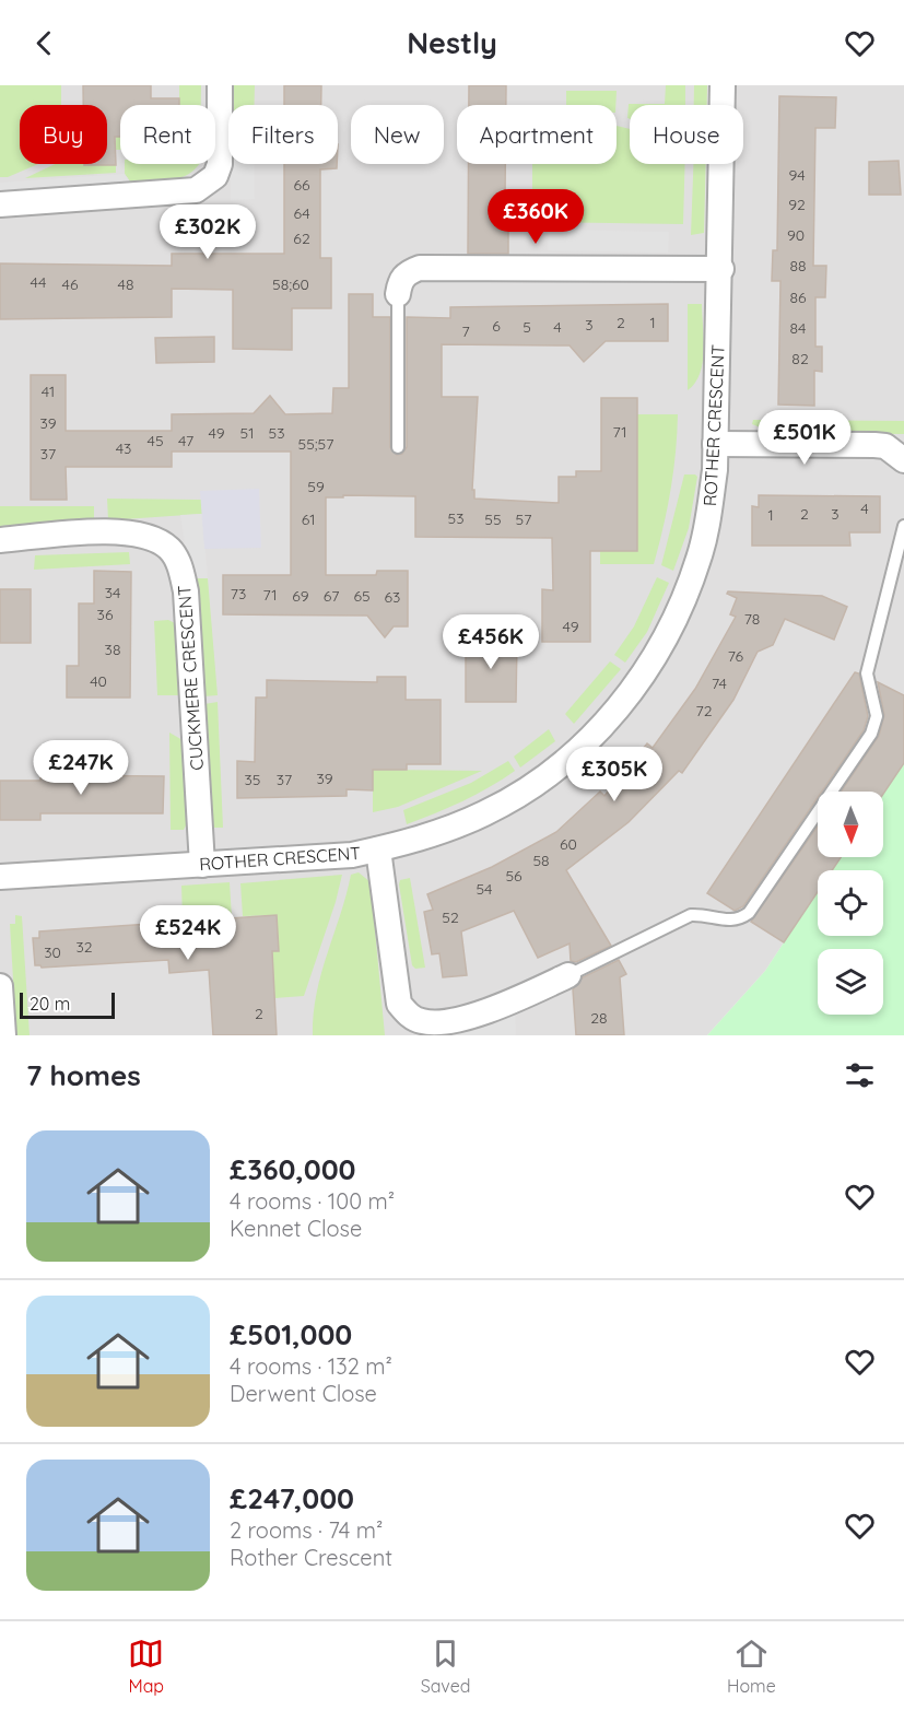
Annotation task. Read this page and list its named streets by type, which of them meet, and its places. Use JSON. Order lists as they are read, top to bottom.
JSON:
{
  "streets": {
    "street": ["ROTHER CRESCENT", "CUCKMERE CRESCENT"]
  },
  "crossings": [
    ["ROTHER CRESCENT", "CUCKMERE CRESCENT"]
  ],
  "house_numbers": [
    "94",
    "66",
    "92",
    "64",
    "90",
    "62",
    "88",
    "44",
    "46",
    "48",
    "58;60",
    "86",
    "2",
    "1",
    "3",
    "6",
    "5",
    "4",
    "84",
    "7",
    "82",
    "41",
    "39",
    "71",
    "49",
    "51",
    "53",
    "45",
    "47",
    "55;57",
    "43",
    "37",
    "59",
    "4",
    "2",
    "3",
    "1",
    "53",
    "61",
    "55",
    "57",
    "34",
    "73",
    "71",
    "69",
    "67",
    "65",
    "63",
    "36",
    "78",
    "49",
    "38",
    "76",
    "40",
    "74",
    "72",
    "39",
    "35",
    "37",
    "60",
    "58",
    "56",
    "54",
    "52",
    "32",
    "30",
    "2",
    "28"
  ],
  "scale_bar": "20 m",
  "north": "bottom",
  "page": {
    "header": "Nestly",
    "chip": [
      "Buy",
      "Rent",
      "Filters",
      "New",
      "Apartment",
      "House"
    ],
    "price": [
      "£360K",
      "£302K",
      "£501K",
      "£456K",
      "£247K",
      "£305K",
      "£524K"
    ],
    "scale": "20 m",
    "heading": "7 homes",
    "list": [
      {
        "name": "£360,000",
        "note": "4 rooms · 100 m² · Kennet Close"
      },
      {
        "name": "£501,000",
        "note": "4 rooms · 132 m² · Derwent Close"
      },
      {
        "name": "£247,000",
        "note": "2 rooms · 74 m² · Rother Crescent"
      }
    ],
    "tabs": ["Map", "Saved", "Home"]
  }
}
